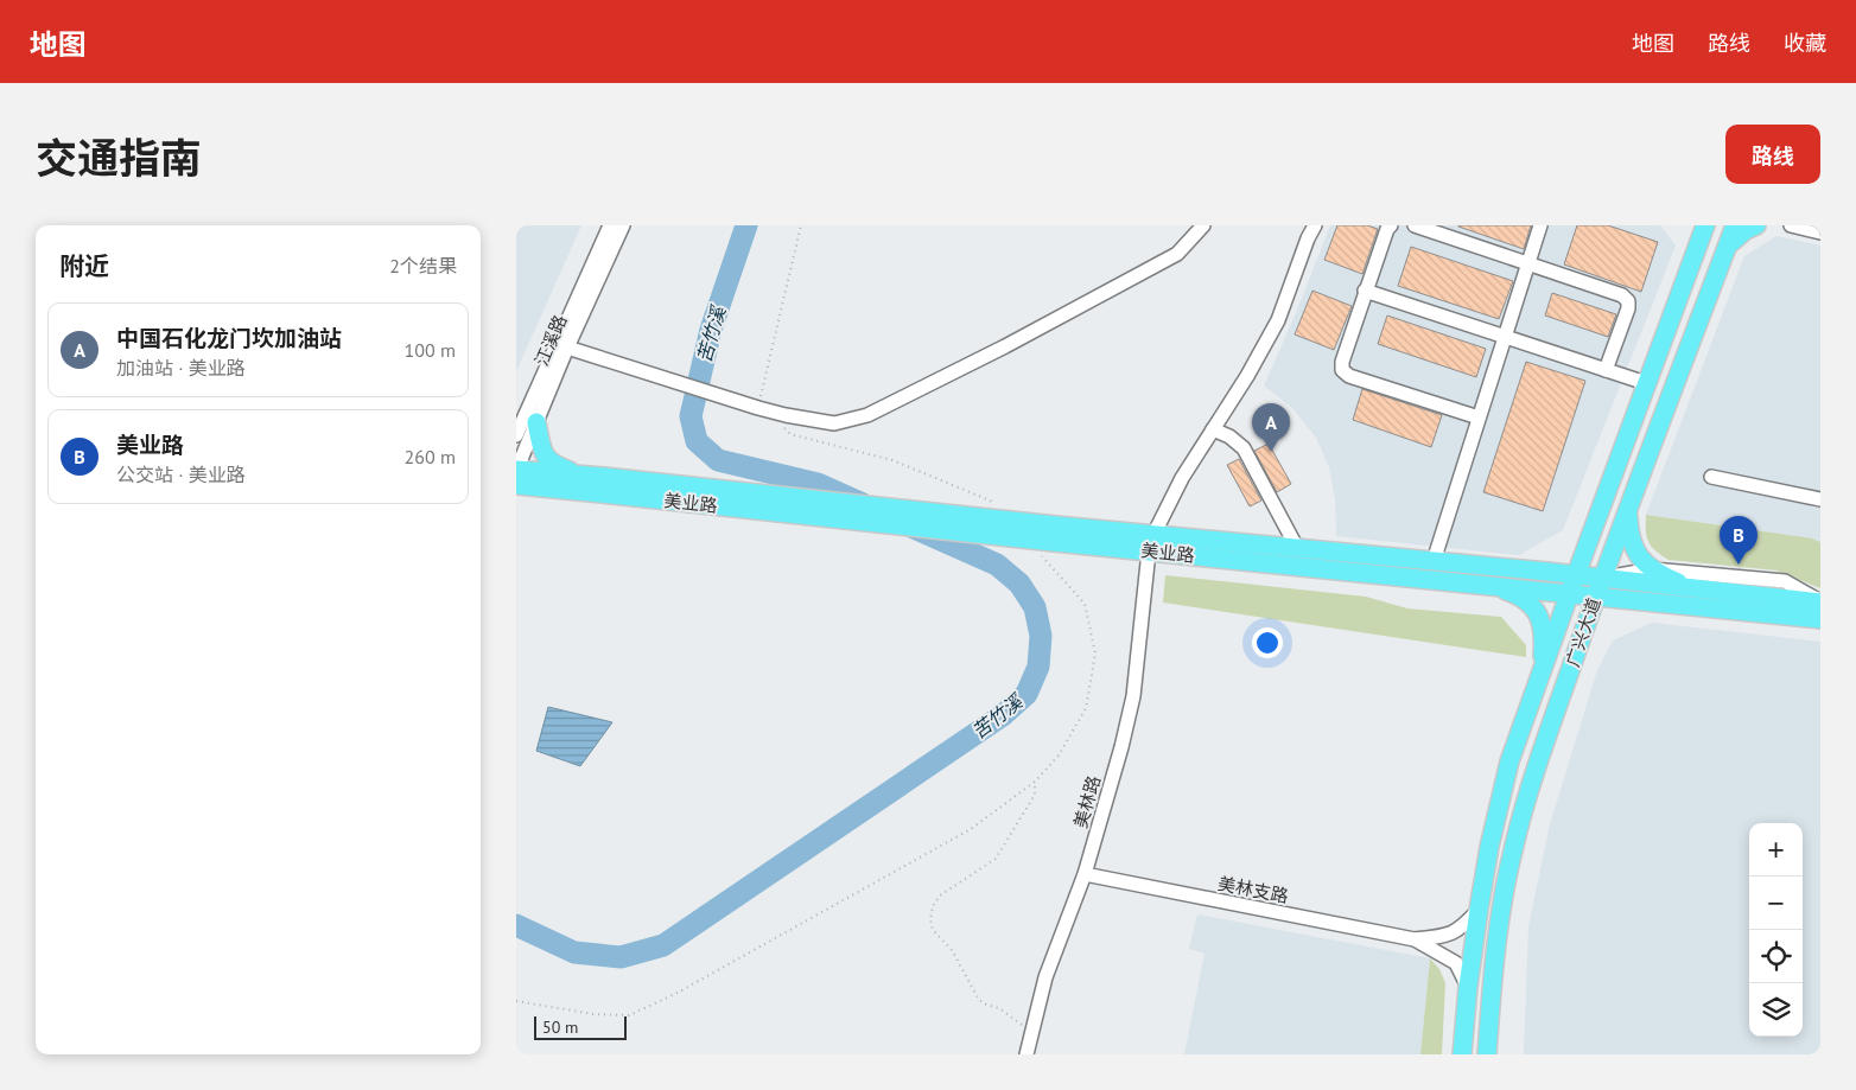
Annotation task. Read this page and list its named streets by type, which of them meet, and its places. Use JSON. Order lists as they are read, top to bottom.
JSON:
{
  "streets": {
    "main road": ["美业路", "广兴大道"],
    "street": ["江溪路", "美林路", "美林支路"]
  },
  "crossings": [
    ["江溪路", "美业路"],
    ["美业路", "广兴大道"],
    ["美业路", "美林路"],
    ["美林路", "美林支路"]
  ],
  "water": ["苦竹溪"],
  "scale_bar": "50 m",
  "page": {
    "header": "地图",
    "nav": ["地图", "路线", "收藏"],
    "title": "交通指南",
    "buttons": "路线",
    "heading": ["附近", "2个结果"],
    "list": [
      {
        "mark": "A",
        "name": "中国石化龙门坎加油站",
        "note": "加油站 · 美业路",
        "value": "100 m"
      },
      {
        "mark": "B",
        "name": "美业路",
        "note": "公交站 · 美业路",
        "value": "260 m"
      }
    ],
    "pins": ["A", "B"],
    "map_buttons": ["+", "−"],
    "scale": "50 m"
  }
}
